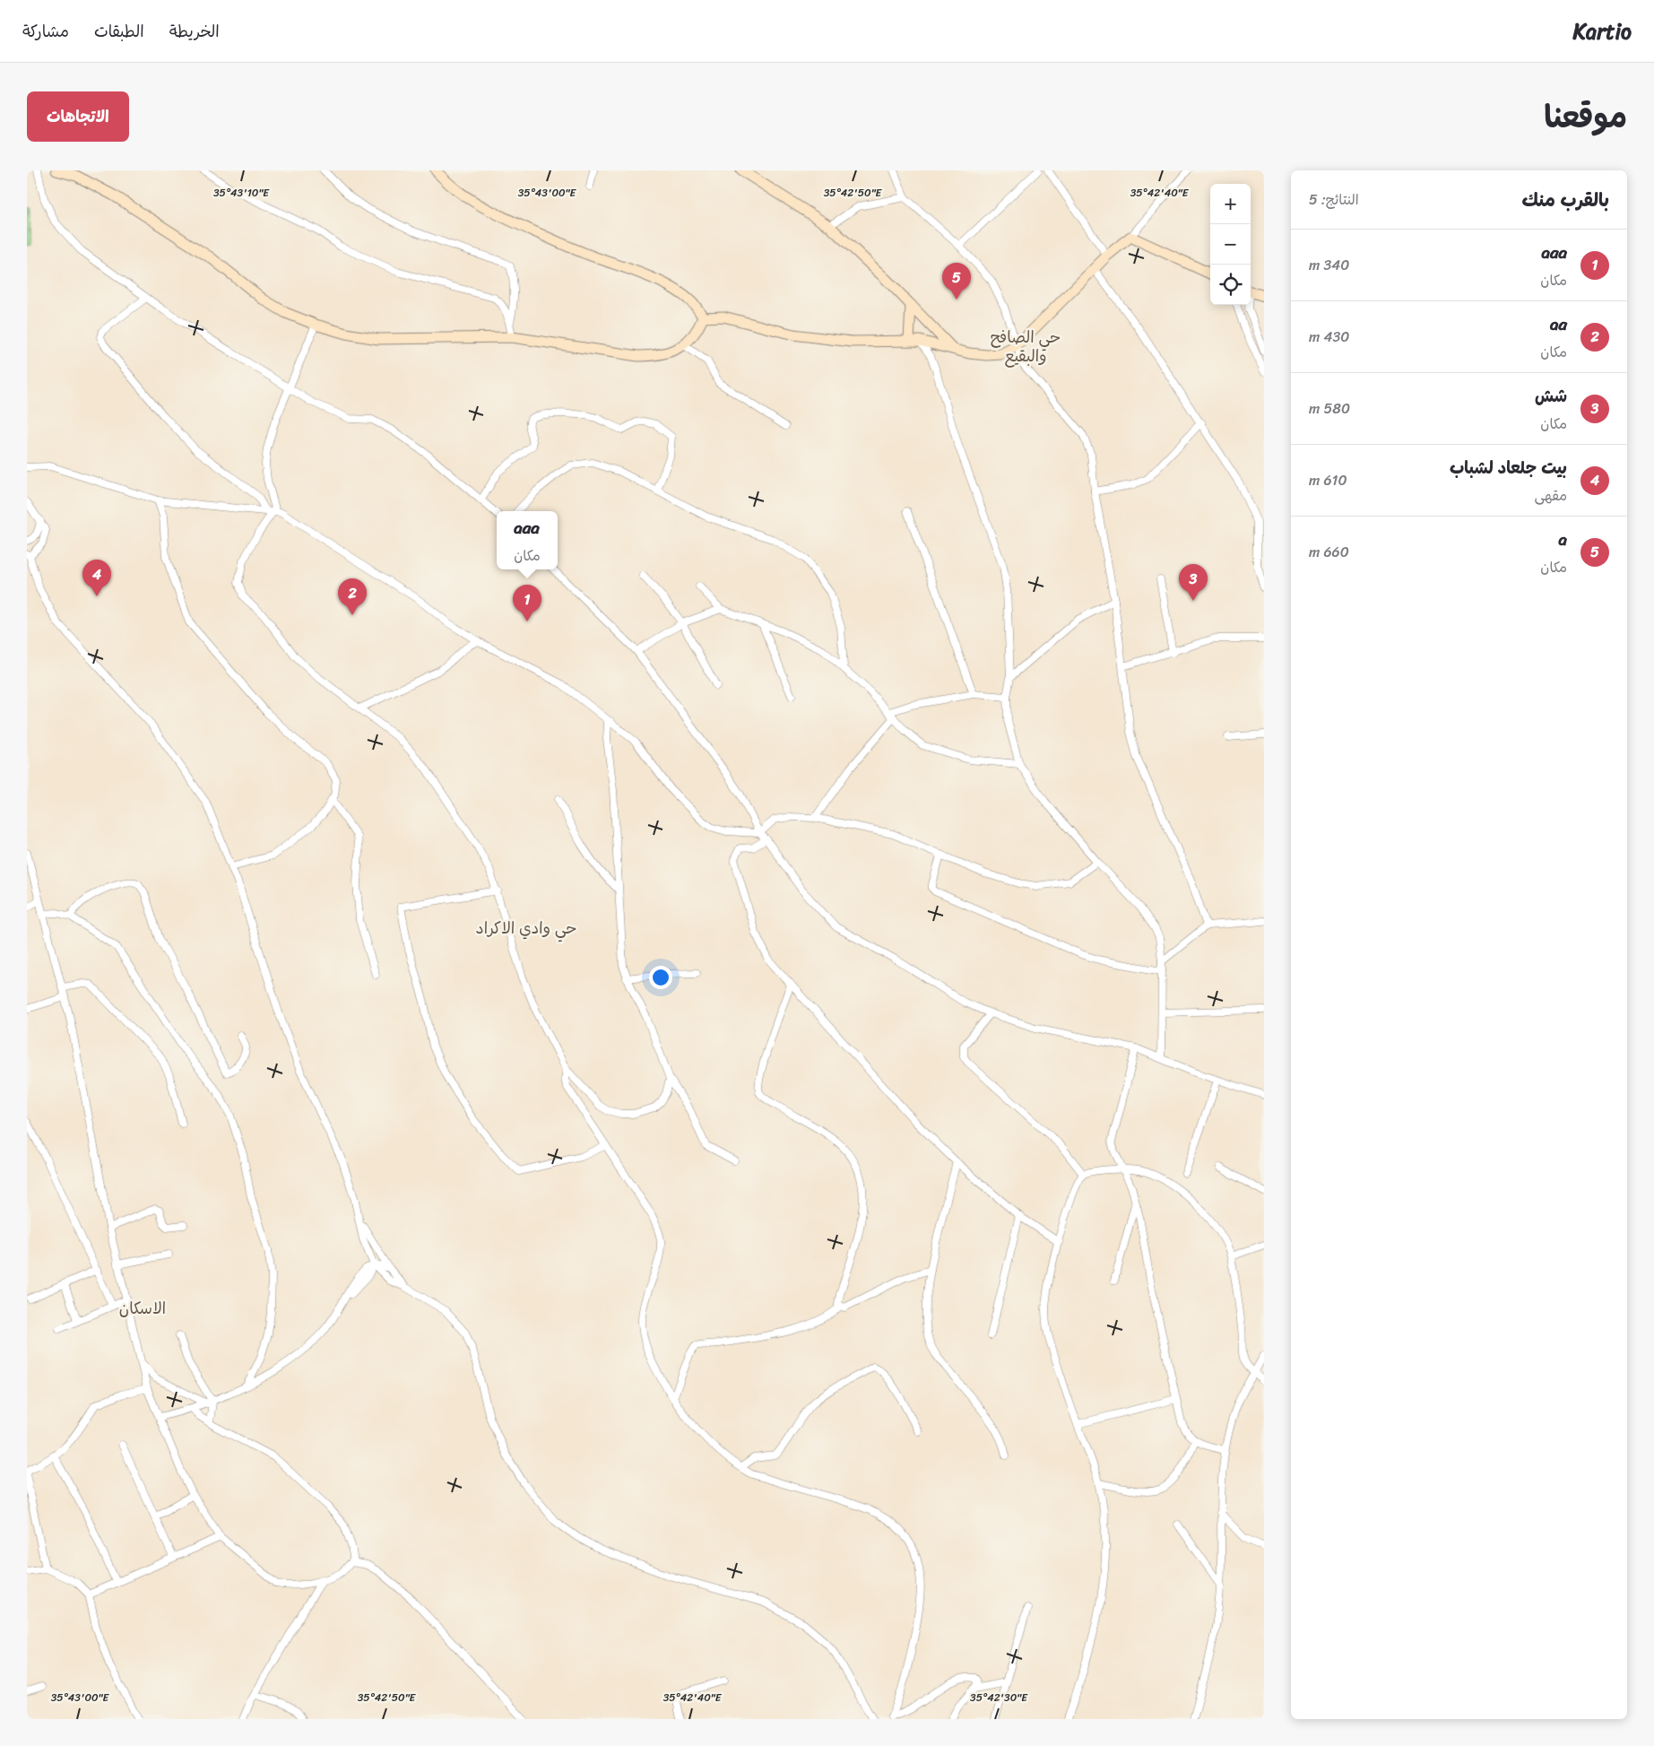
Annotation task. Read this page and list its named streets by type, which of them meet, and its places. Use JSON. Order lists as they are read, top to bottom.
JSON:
{
  "districts": ["حي الصافح والبقيع", "حي وادي الاكراد", "الاسكان"],
  "page": {
    "header": "Kartio",
    "nav": ["الخريطة", "الطبقات", "مشاركة"],
    "title": "موقعنا",
    "buttons": "الاتجاهات",
    "heading": ["بالقرب منك", "النتائج: 5"],
    "map_buttons": ["+", "−"],
    "list": [
      {
        "mark": "1",
        "name": "aaa",
        "note": "مكان",
        "value": "340 m"
      },
      {
        "mark": "2",
        "name": "aa",
        "note": "مكان",
        "value": "430 m"
      },
      {
        "mark": "3",
        "name": "شش",
        "note": "مكان",
        "value": "580 m"
      },
      {
        "mark": "4",
        "name": "بيت جلعاد لشباب",
        "note": "مقهى",
        "value": "610 m"
      },
      {
        "mark": "5",
        "name": "a",
        "note": "مكان",
        "value": "660 m"
      }
    ],
    "pins": [
      "5",
      "4",
      "3",
      "2",
      "1"
    ],
    "popup": ["aaa", "مكان"]
  },
  "coordinates": [
    "35°43'10\"E",
    "35°43'00\"E",
    "35°42'50\"E",
    "35°42'40\"E",
    "35°42'30\"E"
  ]
}
